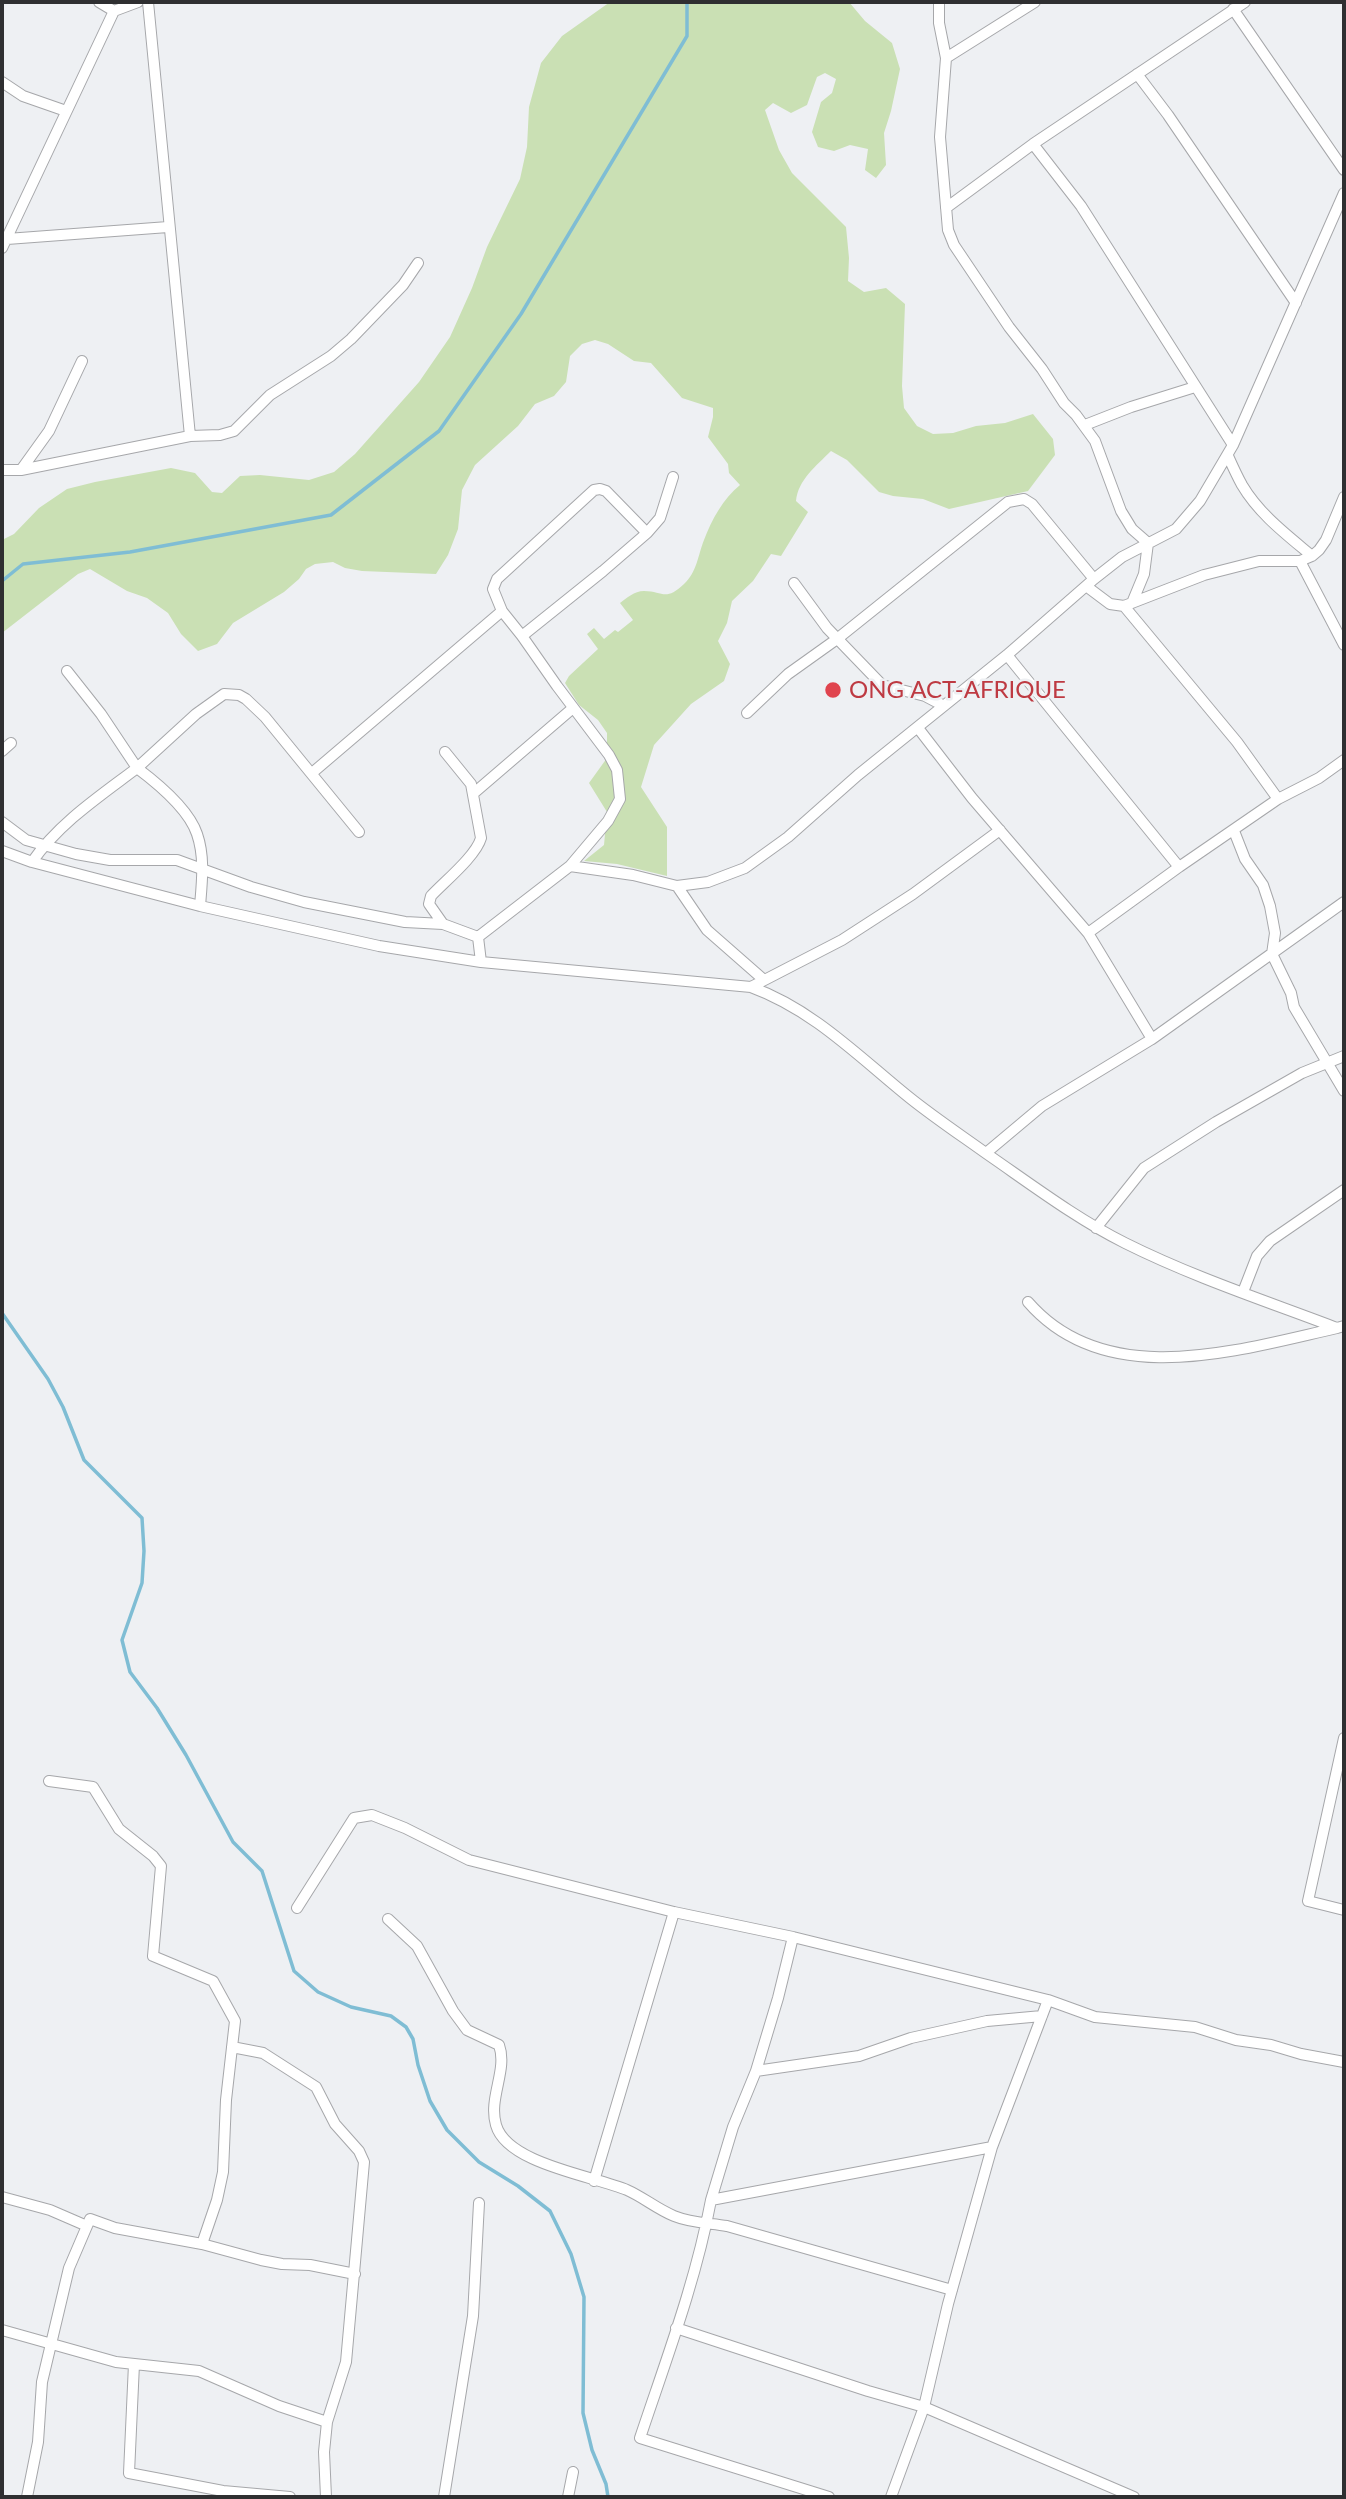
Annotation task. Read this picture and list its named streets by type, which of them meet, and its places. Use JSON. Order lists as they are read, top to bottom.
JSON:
{
  "places": ["ONG ACT-AFRIQUE"]
}
